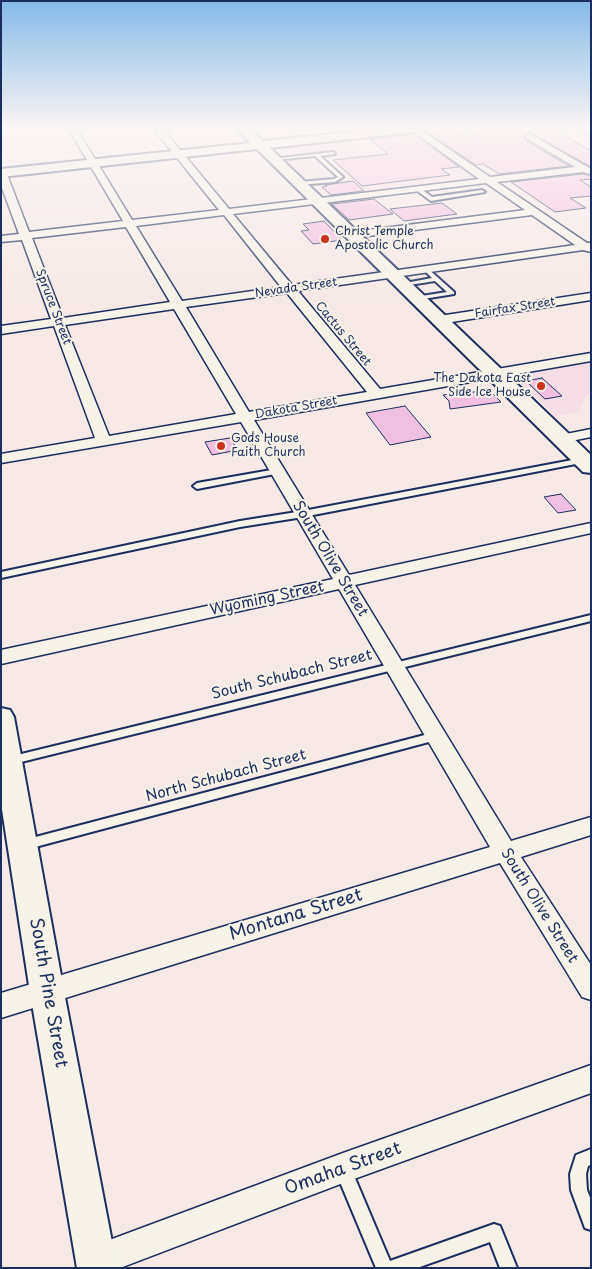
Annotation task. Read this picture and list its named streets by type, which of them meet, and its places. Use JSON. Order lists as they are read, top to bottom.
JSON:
{
  "streets": {
    "street": [
      "Nevada Street",
      "Spruce Street",
      "Fairfax Street",
      "Cactus Street",
      "Dakota Street",
      "South Olive Street",
      "Wyoming Street",
      "Montana Street",
      "South Pine Street",
      "Omaha Street"
    ],
    "lane": ["South Schubach Street", "North Schubach Street"]
  },
  "crossings": [
    ["Nevada Street", "Spruce Street"],
    ["Nevada Street", "Cactus Street"],
    ["Nevada Street", "South Olive Street"],
    ["Spruce Street", "Dakota Street"],
    ["Cactus Street", "Dakota Street"],
    ["Dakota Street", "South Olive Street"],
    ["South Olive Street", "Wyoming Street"],
    ["South Olive Street", "South Schubach Street"],
    ["South Olive Street", "North Schubach Street"],
    ["South Olive Street", "Montana Street"],
    ["South Schubach Street", "South Pine Street"],
    ["North Schubach Street", "South Pine Street"],
    ["Montana Street", "South Pine Street"],
    ["South Pine Street", "Omaha Street"]
  ],
  "places": ["Christ Temple Apostolic Church", "The Dakota East Side Ice House", "Gods House Faith Church"]
}
